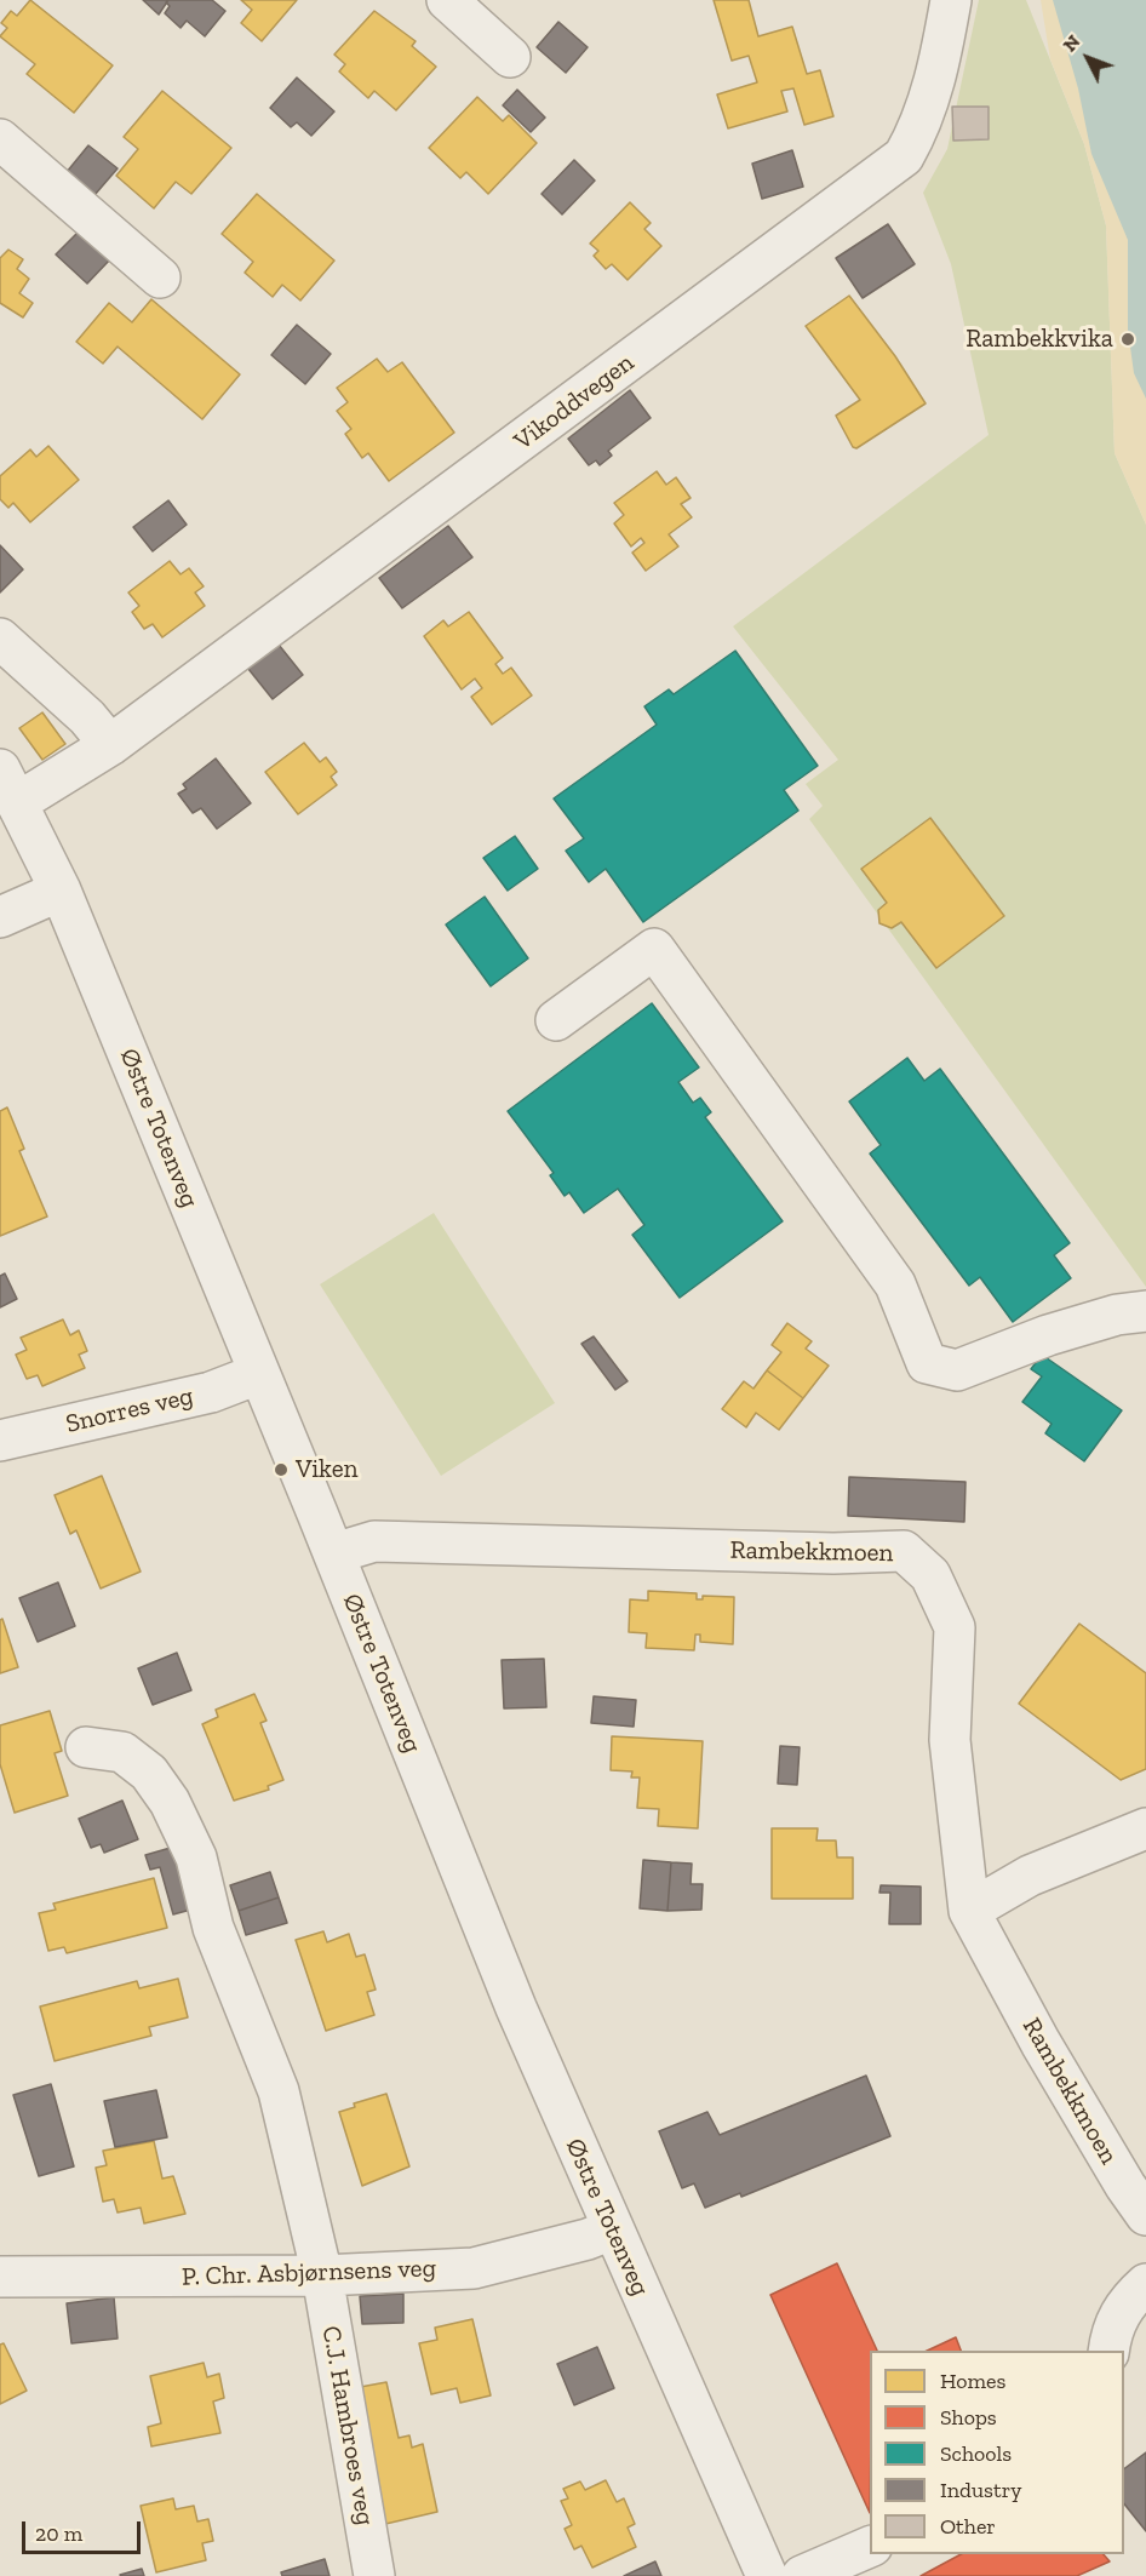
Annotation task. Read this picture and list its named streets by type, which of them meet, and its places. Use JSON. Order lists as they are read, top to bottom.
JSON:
{
  "streets": {
    "street": [
      "Vikoddvegen",
      "Østre Totenveg",
      "Snorres veg",
      "Rambekkmoen",
      "P. Chr. Asbjørnsens veg",
      "C.J. Hambroes veg"
    ]
  },
  "crossings": [
    ["Vikoddvegen", "Østre Totenveg"],
    ["Østre Totenveg", "Snorres veg"],
    ["Østre Totenveg", "Rambekkmoen"],
    ["Østre Totenveg", "P. Chr. Asbjørnsens veg"],
    ["P. Chr. Asbjørnsens veg", "C.J. Hambroes veg"]
  ],
  "places": ["Rambekkvika", "Viken"],
  "legend": [
    "Homes",
    "Shops",
    "Schools",
    "Industry",
    "Other"
  ],
  "scale_bar": "20 m",
  "north": "top left"
}
